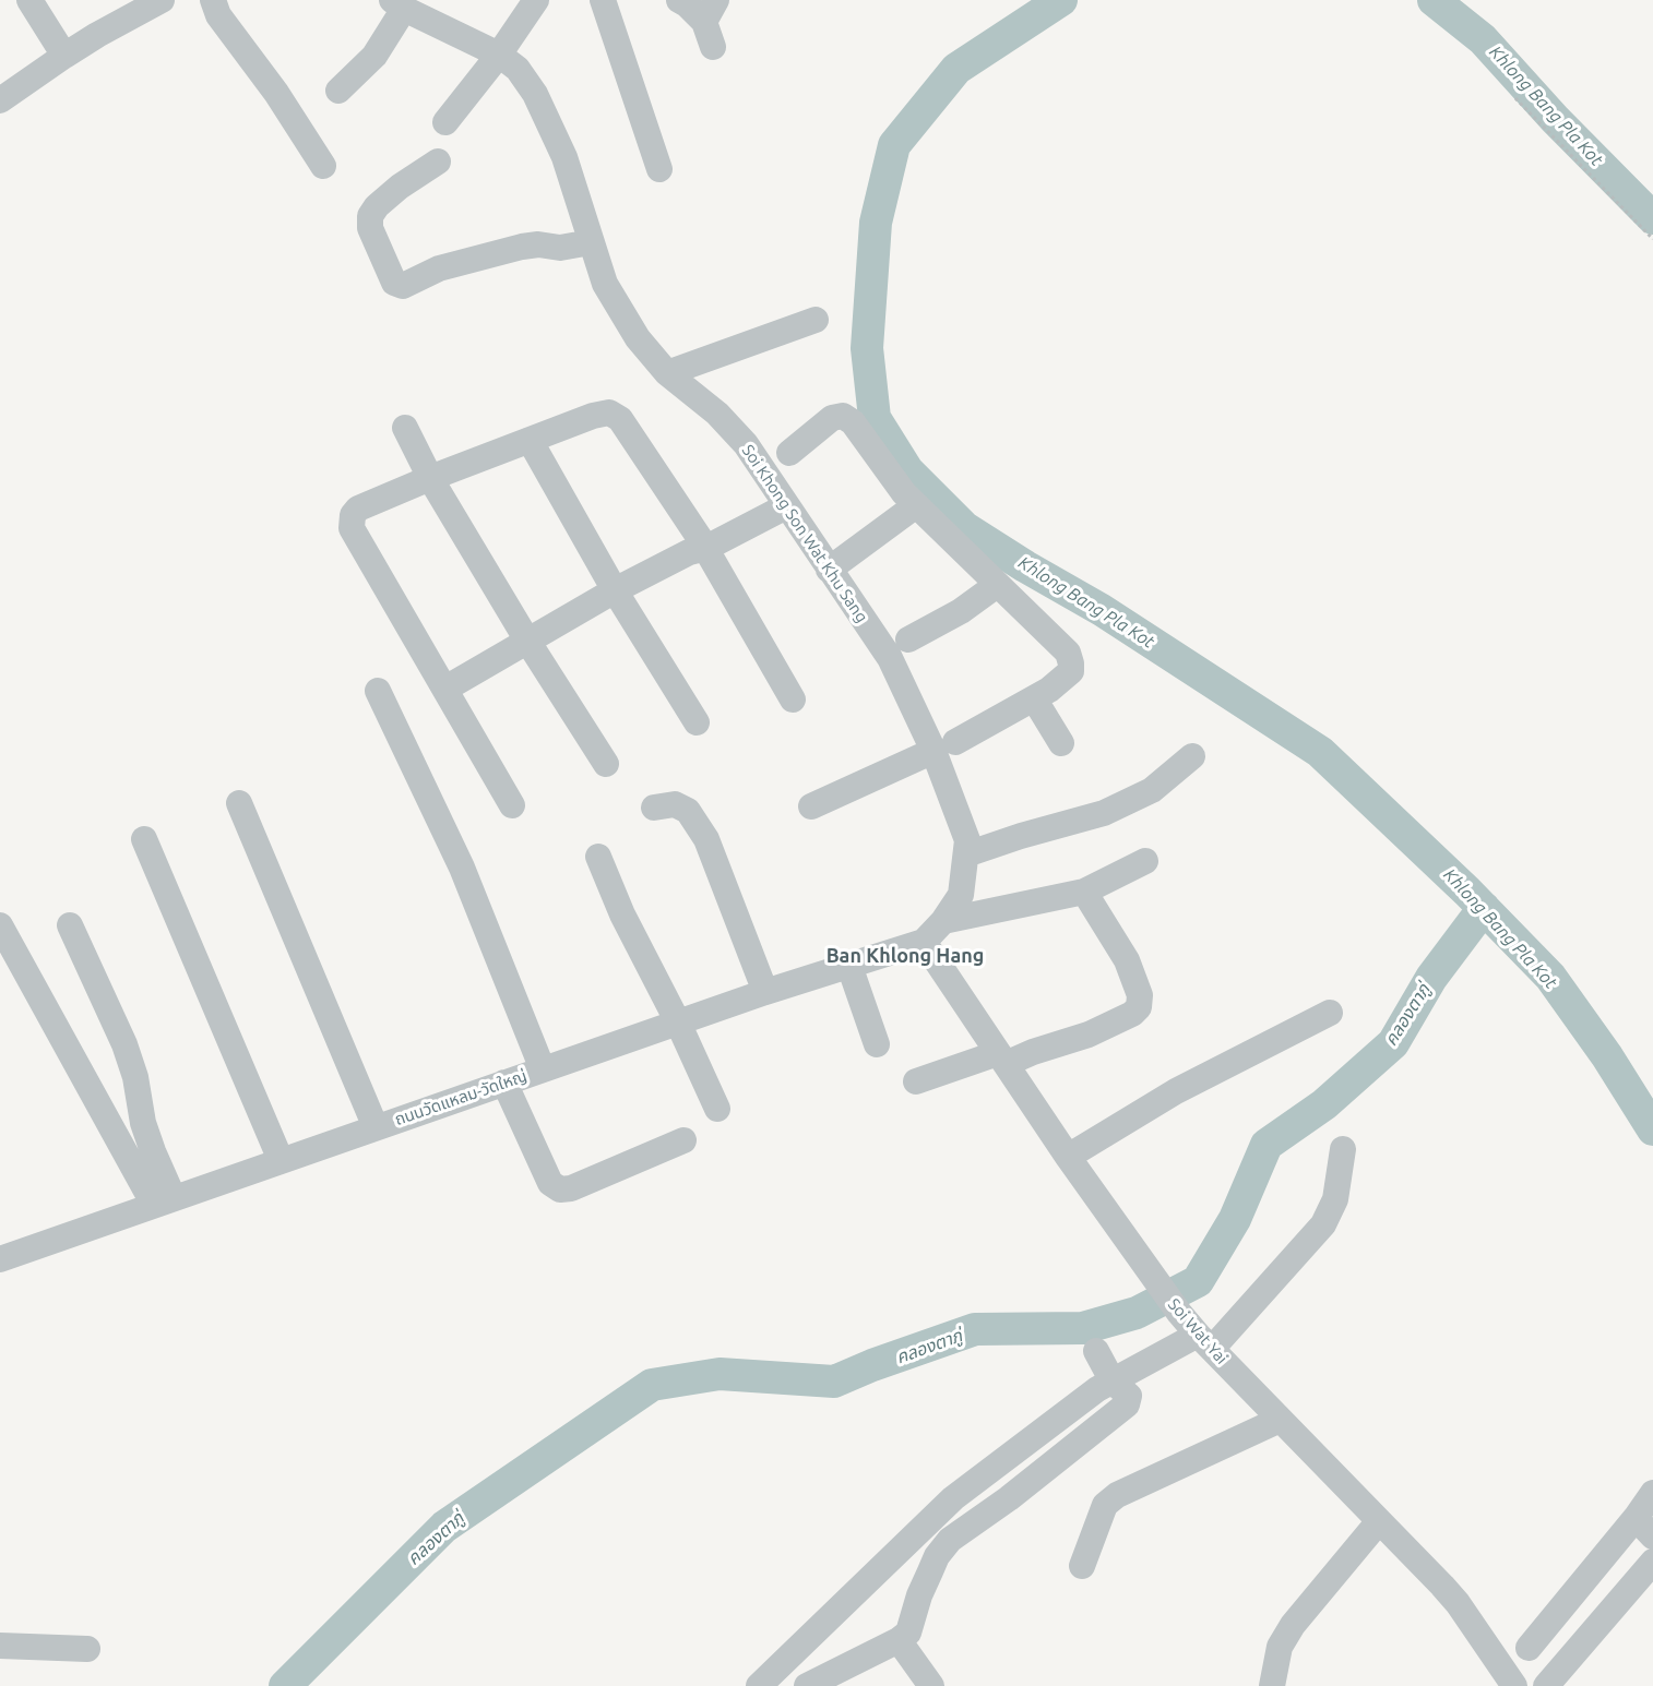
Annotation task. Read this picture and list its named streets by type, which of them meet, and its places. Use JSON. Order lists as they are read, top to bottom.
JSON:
{
  "streets": {
    "street": ["Soi Khong Son Wat Khu Sang", "ถนนวัดแหลม-วัดใหญ่", "Soi Wat Yai"]
  },
  "crossings": [
    ["Soi Khong Son Wat Khu Sang", "ถนนวัดแหลม-วัดใหญ่"],
    ["Soi Khong Son Wat Khu Sang", "Soi Wat Yai"],
    ["ถนนวัดแหลม-วัดใหญ่", "Soi Wat Yai"]
  ],
  "districts": ["Ban Khlong Hang"],
  "water": ["Khlong Bang Pla Kot", "คลองตาภู่"]
}
